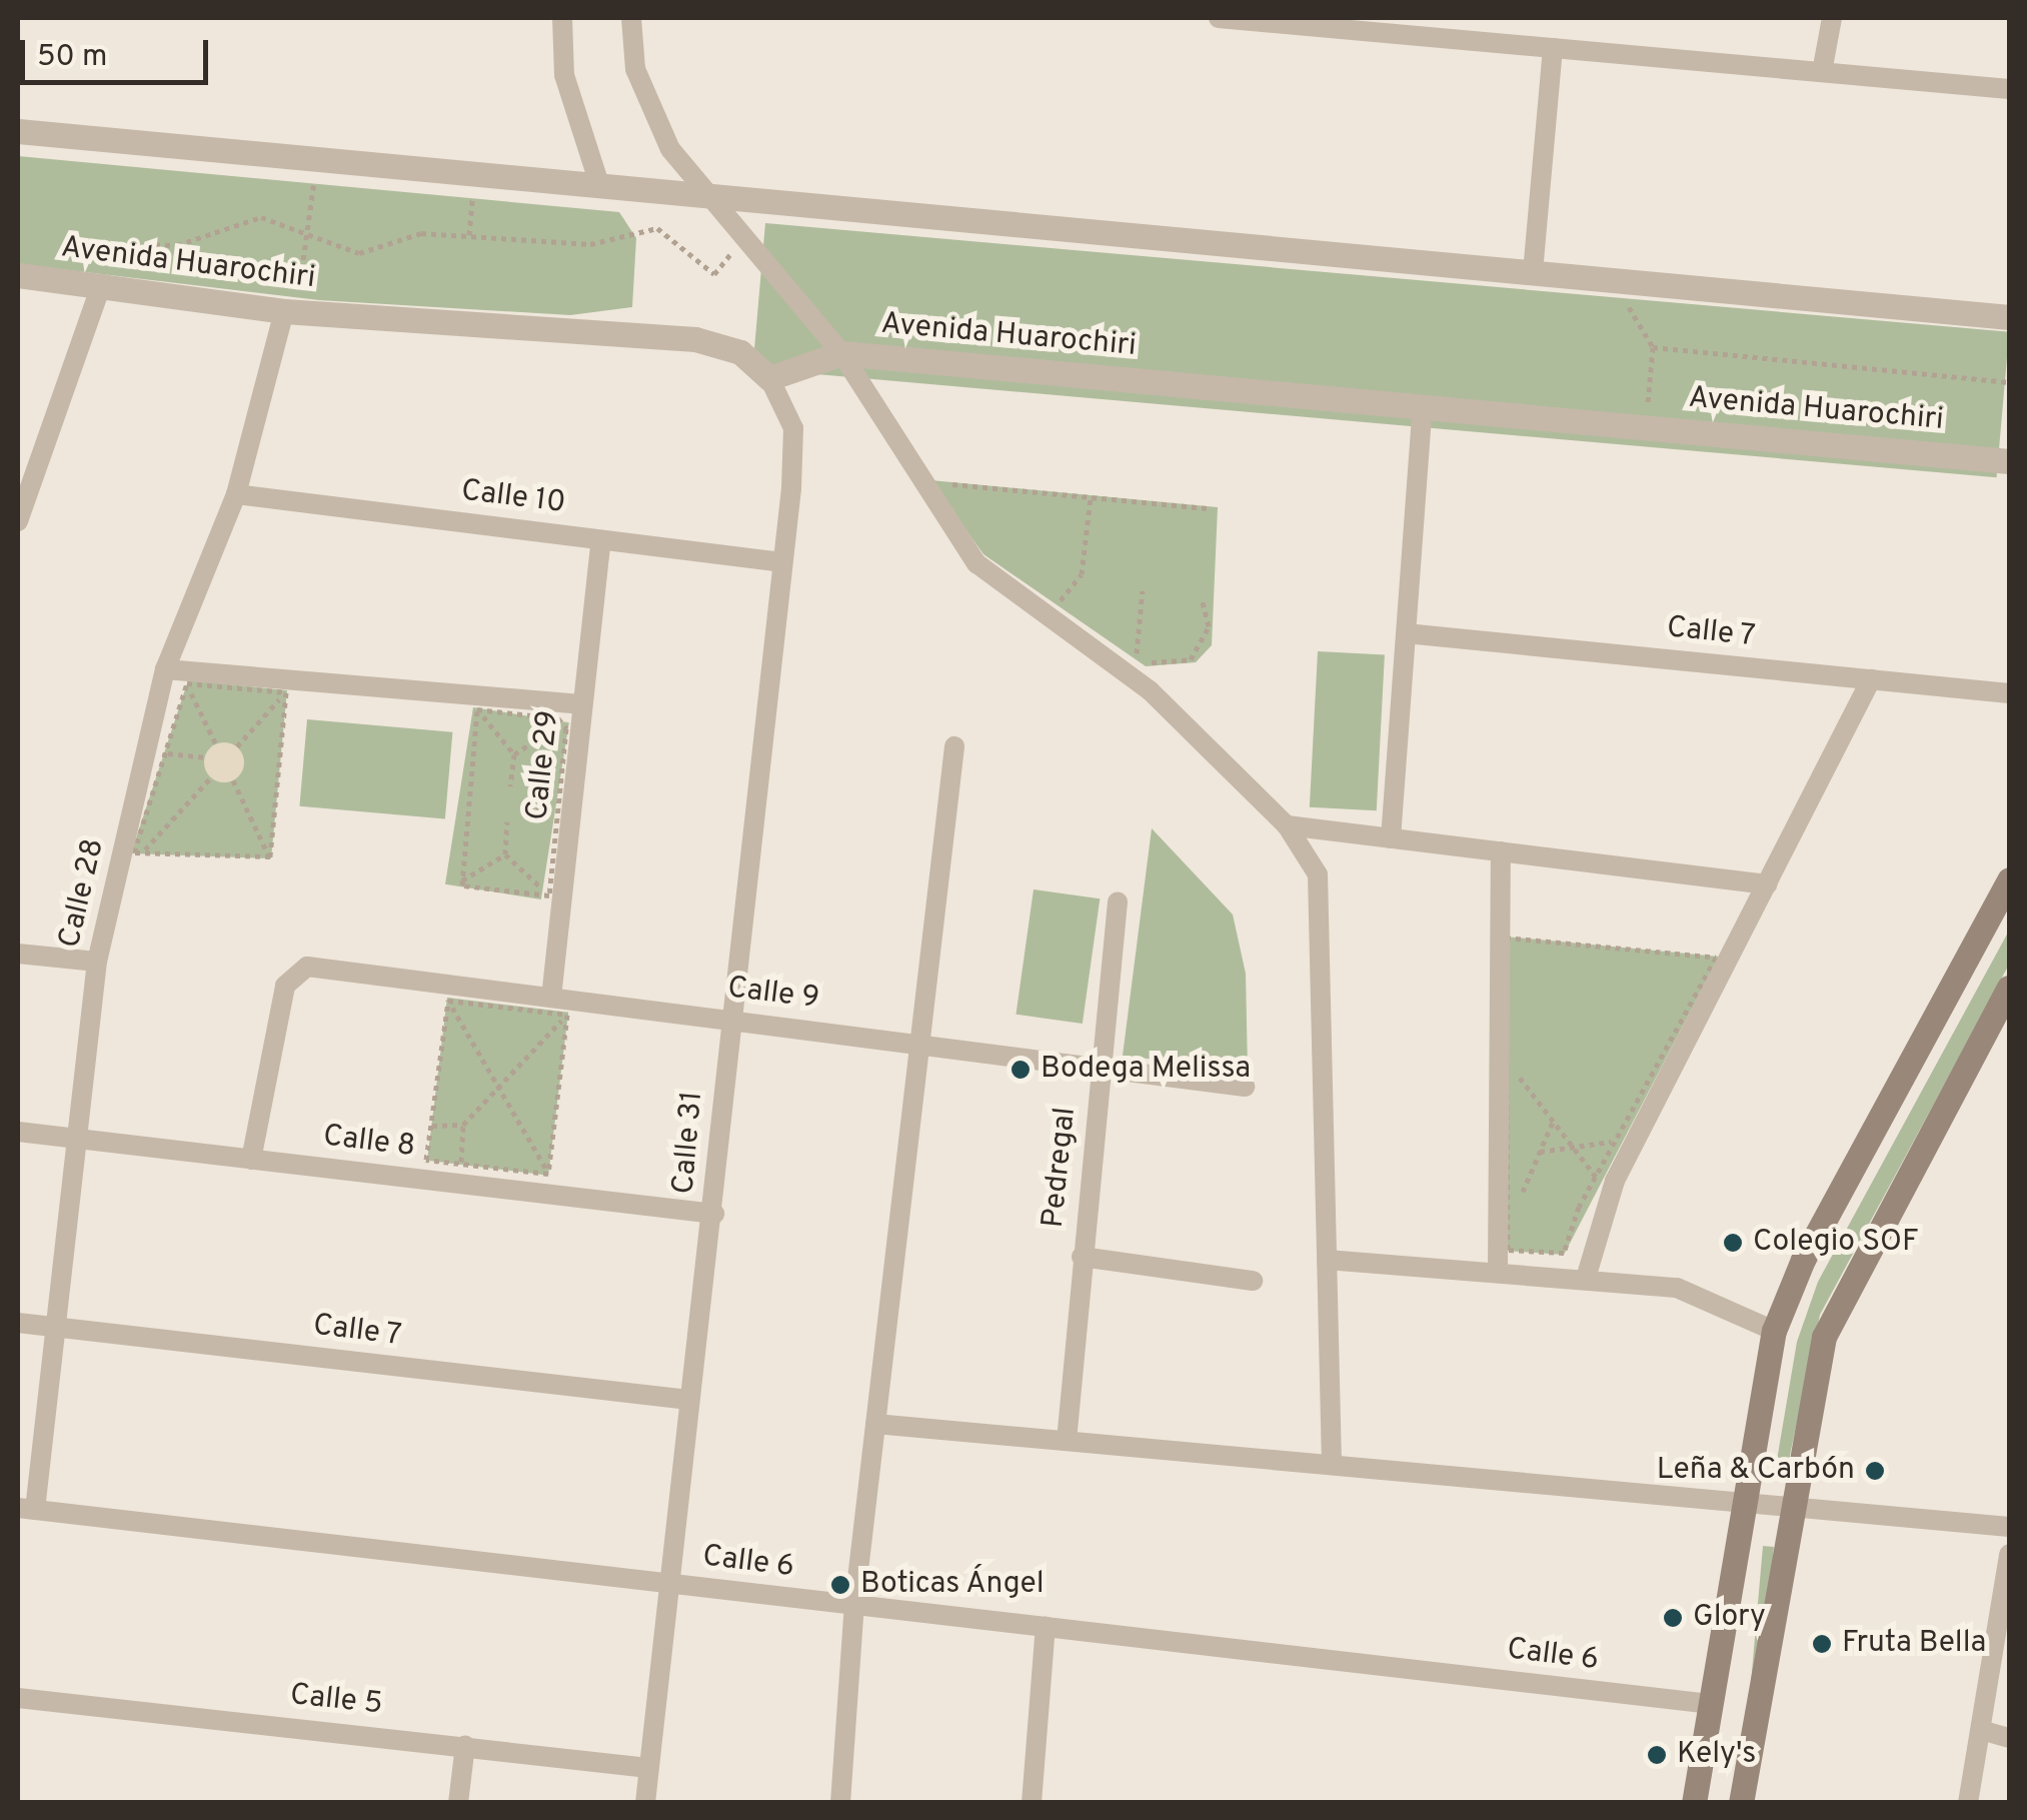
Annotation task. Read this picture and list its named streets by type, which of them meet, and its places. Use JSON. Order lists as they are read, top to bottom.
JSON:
{
  "streets": {
    "street": [
      "Avenida Huarochiri",
      "Calle 10",
      "Calle 7",
      "Calle 29",
      "Calle 28",
      "Calle 9",
      "Calle 8",
      "Calle 31",
      "Pedregal",
      "Calle 6",
      "Calle 5"
    ]
  },
  "crossings": [
    ["Avenida Huarochiri", "Calle 28"],
    ["Avenida Huarochiri", "Calle 31"],
    ["Calle 10", "Calle 29"],
    ["Calle 10", "Calle 28"],
    ["Calle 10", "Calle 31"],
    ["Calle 7", "Calle 28"],
    ["Calle 7", "Calle 31"],
    ["Calle 29", "Calle 9"],
    ["Calle 28", "Calle 8"],
    ["Calle 28", "Calle 6"],
    ["Calle 9", "Calle 8"],
    ["Calle 9", "Calle 31"],
    ["Calle 9", "Pedregal"],
    ["Calle 8", "Calle 31"],
    ["Calle 31", "Calle 6"],
    ["Calle 31", "Calle 5"]
  ],
  "places": [
    "Bodega Melissa",
    "Colegio SOF",
    "Leña & Carbón",
    "Boticas Ángel",
    "Glory",
    "Fruta Bella",
    "Kely's"
  ],
  "scale_bar": "50 m"
}
